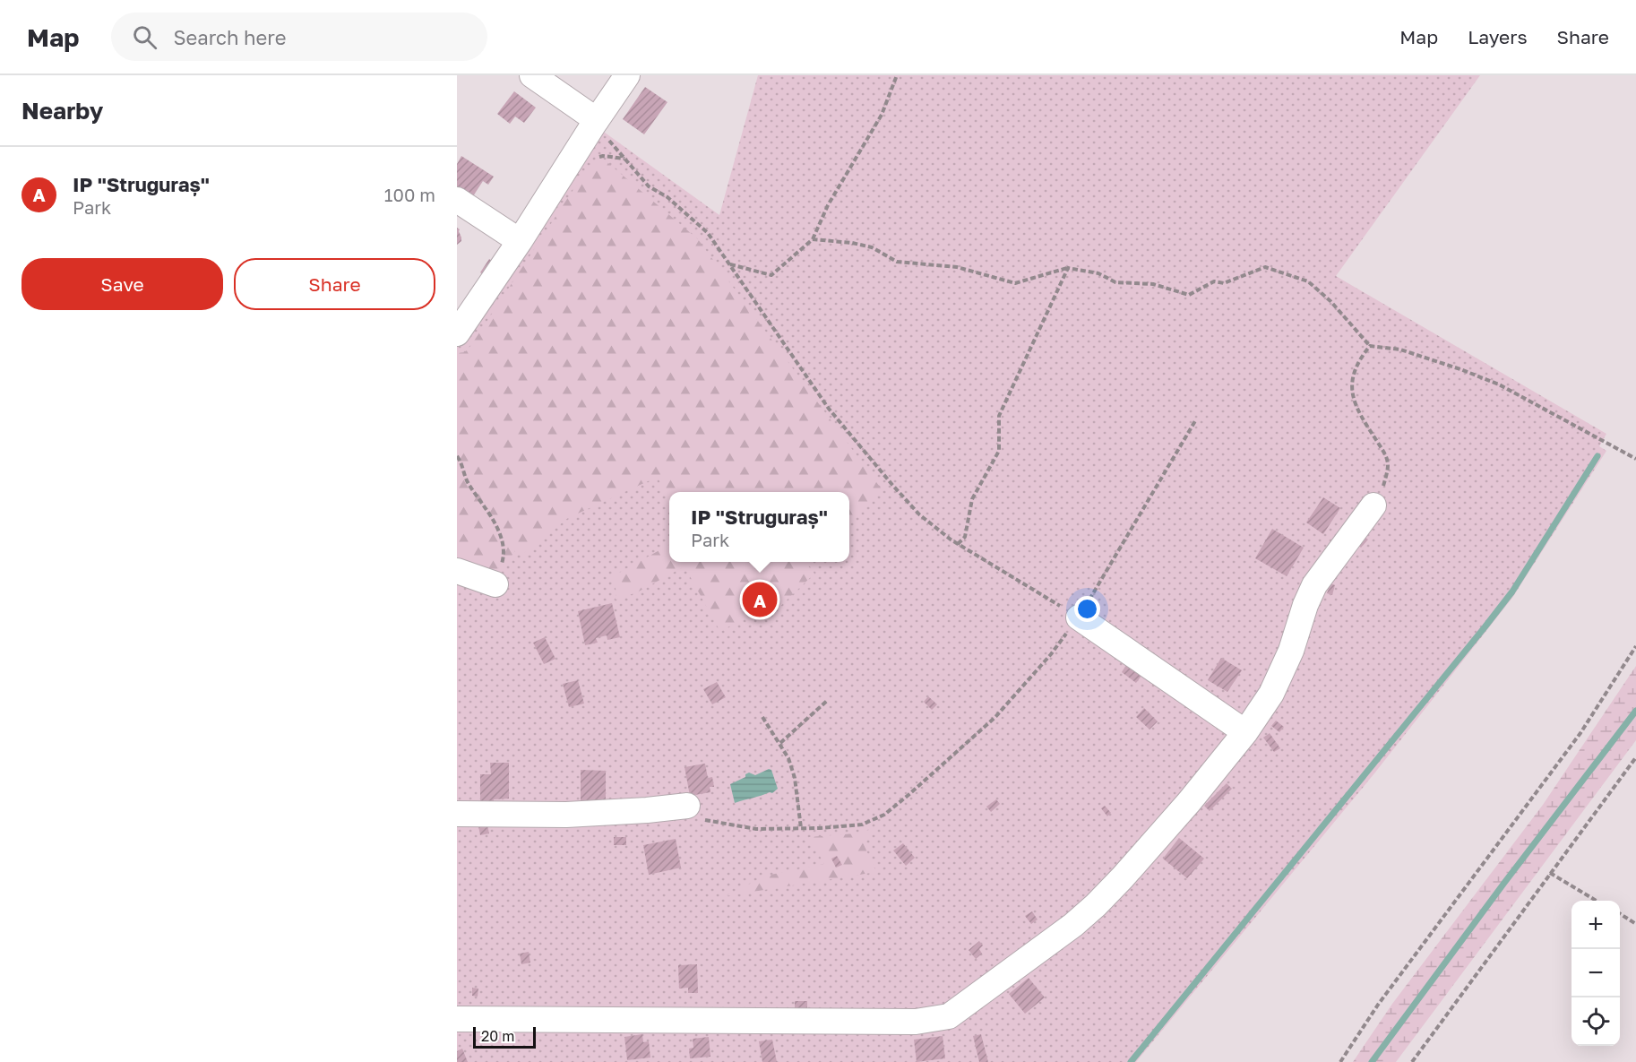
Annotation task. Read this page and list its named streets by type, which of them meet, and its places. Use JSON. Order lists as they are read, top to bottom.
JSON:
{
  "scale_bar": "20 m",
  "page": {
    "header": "Map",
    "search": "Search here",
    "nav": ["Map", "Layers", "Share"],
    "heading": "Nearby",
    "list": [
      {
        "mark": "A",
        "name": "IP \"Struguraș\"",
        "note": "Park",
        "value": "100 m"
      }
    ],
    "buttons": ["Save", "Share"],
    "popup": ["IP \"Struguraș\"", "Park"],
    "pins": "A",
    "map_buttons": ["+", "−"],
    "scale": "20 m"
  }
}
